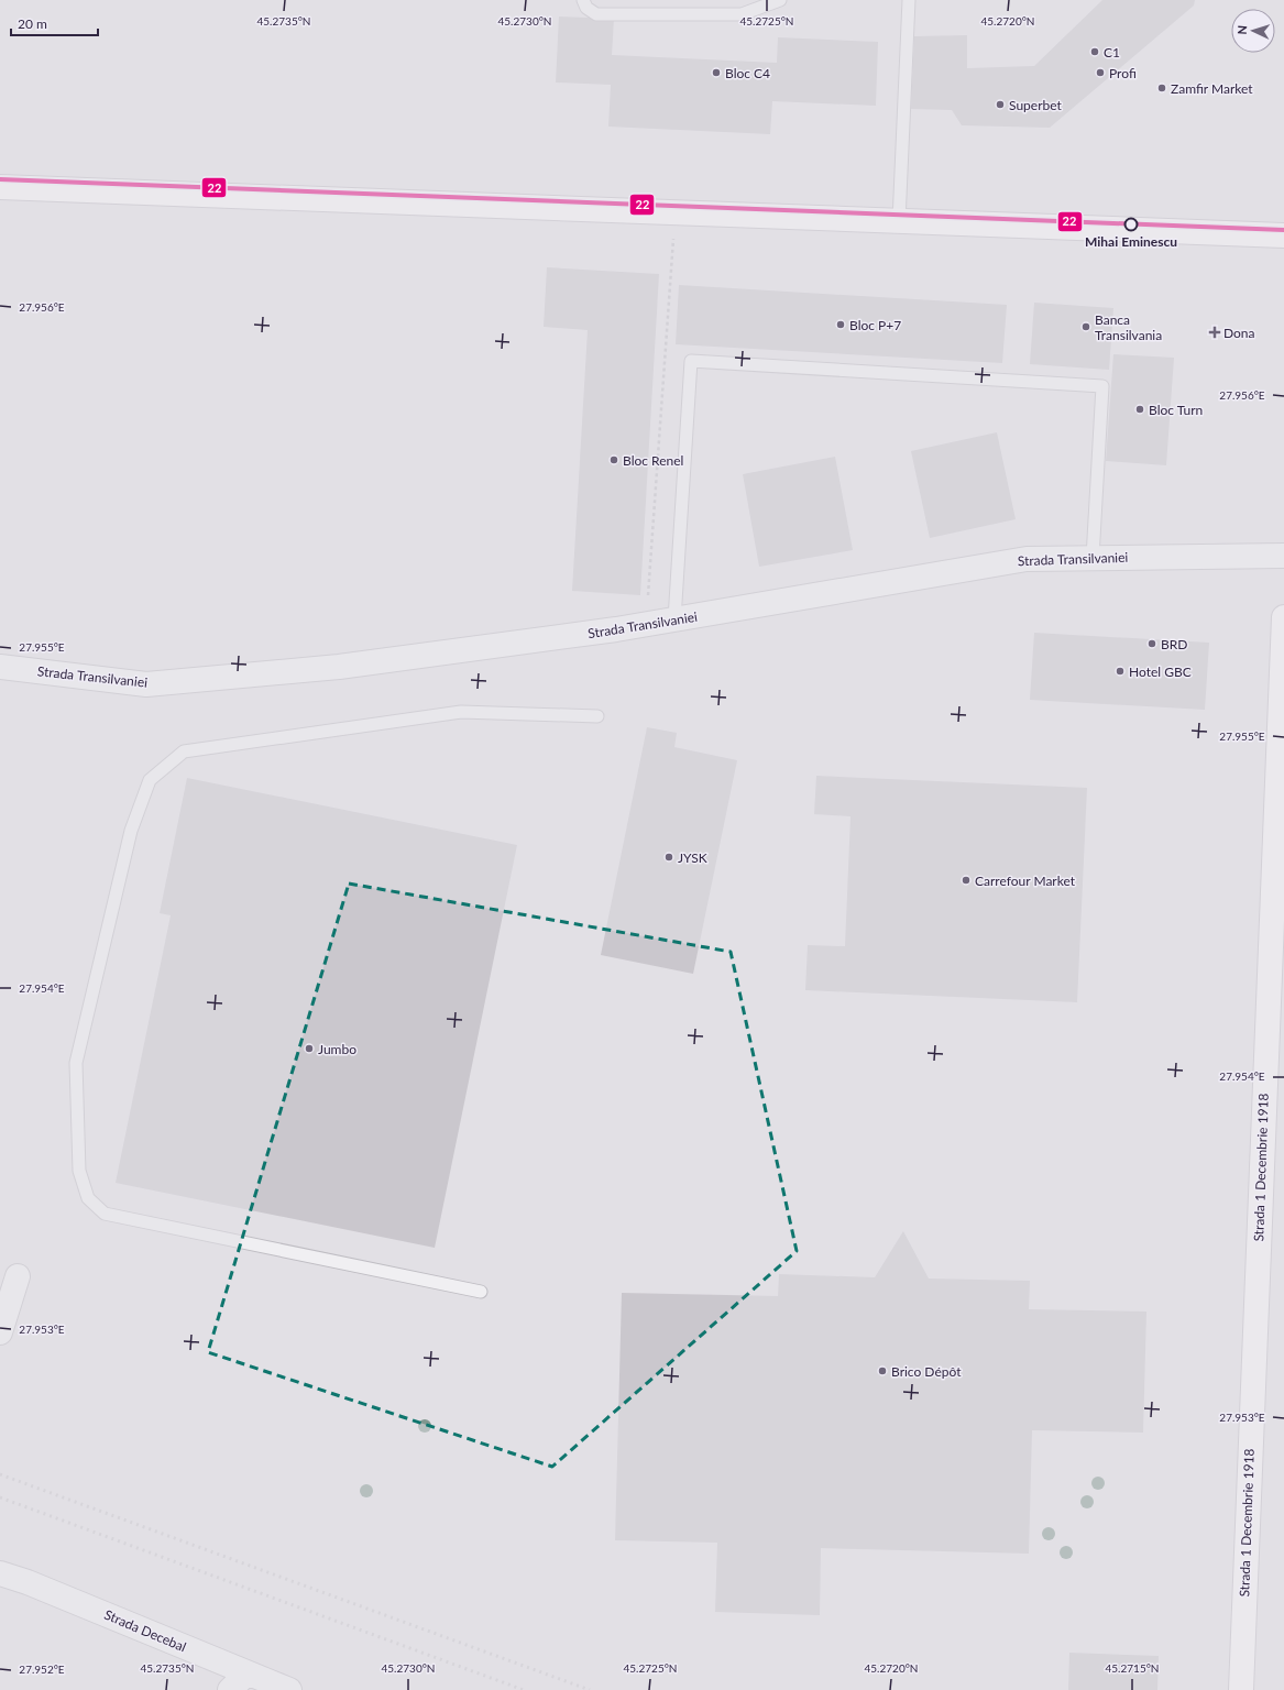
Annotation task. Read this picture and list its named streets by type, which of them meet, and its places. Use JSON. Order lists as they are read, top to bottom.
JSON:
{
  "streets": {
    "main road": ["Strada 1 Decembrie 1918"],
    "street": ["Strada Transilvaniei", "Strada Decebal"]
  },
  "places": {
    "other": [
      "C1",
      "Bloc C4",
      "Profi",
      "Zamfir Market",
      "Superbet",
      "Mihai Eminescu",
      "Bloc P+7",
      "Banca Transilvania",
      "Bloc Turn",
      "Bloc Renel",
      "BRD",
      "Hotel GBC",
      "JYSK",
      "Carrefour Market",
      "Jumbo",
      "Brico Dépôt"
    ],
    "health": ["Dona"]
  },
  "lines": ["transit line 22"],
  "scale_bar": "20 m",
  "north": "left",
  "coordinates": [
    "45.2725°N",
    "45.2735°N",
    "45.2730°N",
    "45.2720°N",
    "27.956°E",
    "27.955°E",
    "27.954°E",
    "27.953°E",
    "45.2715°N",
    "27.952°E"
  ]
}
